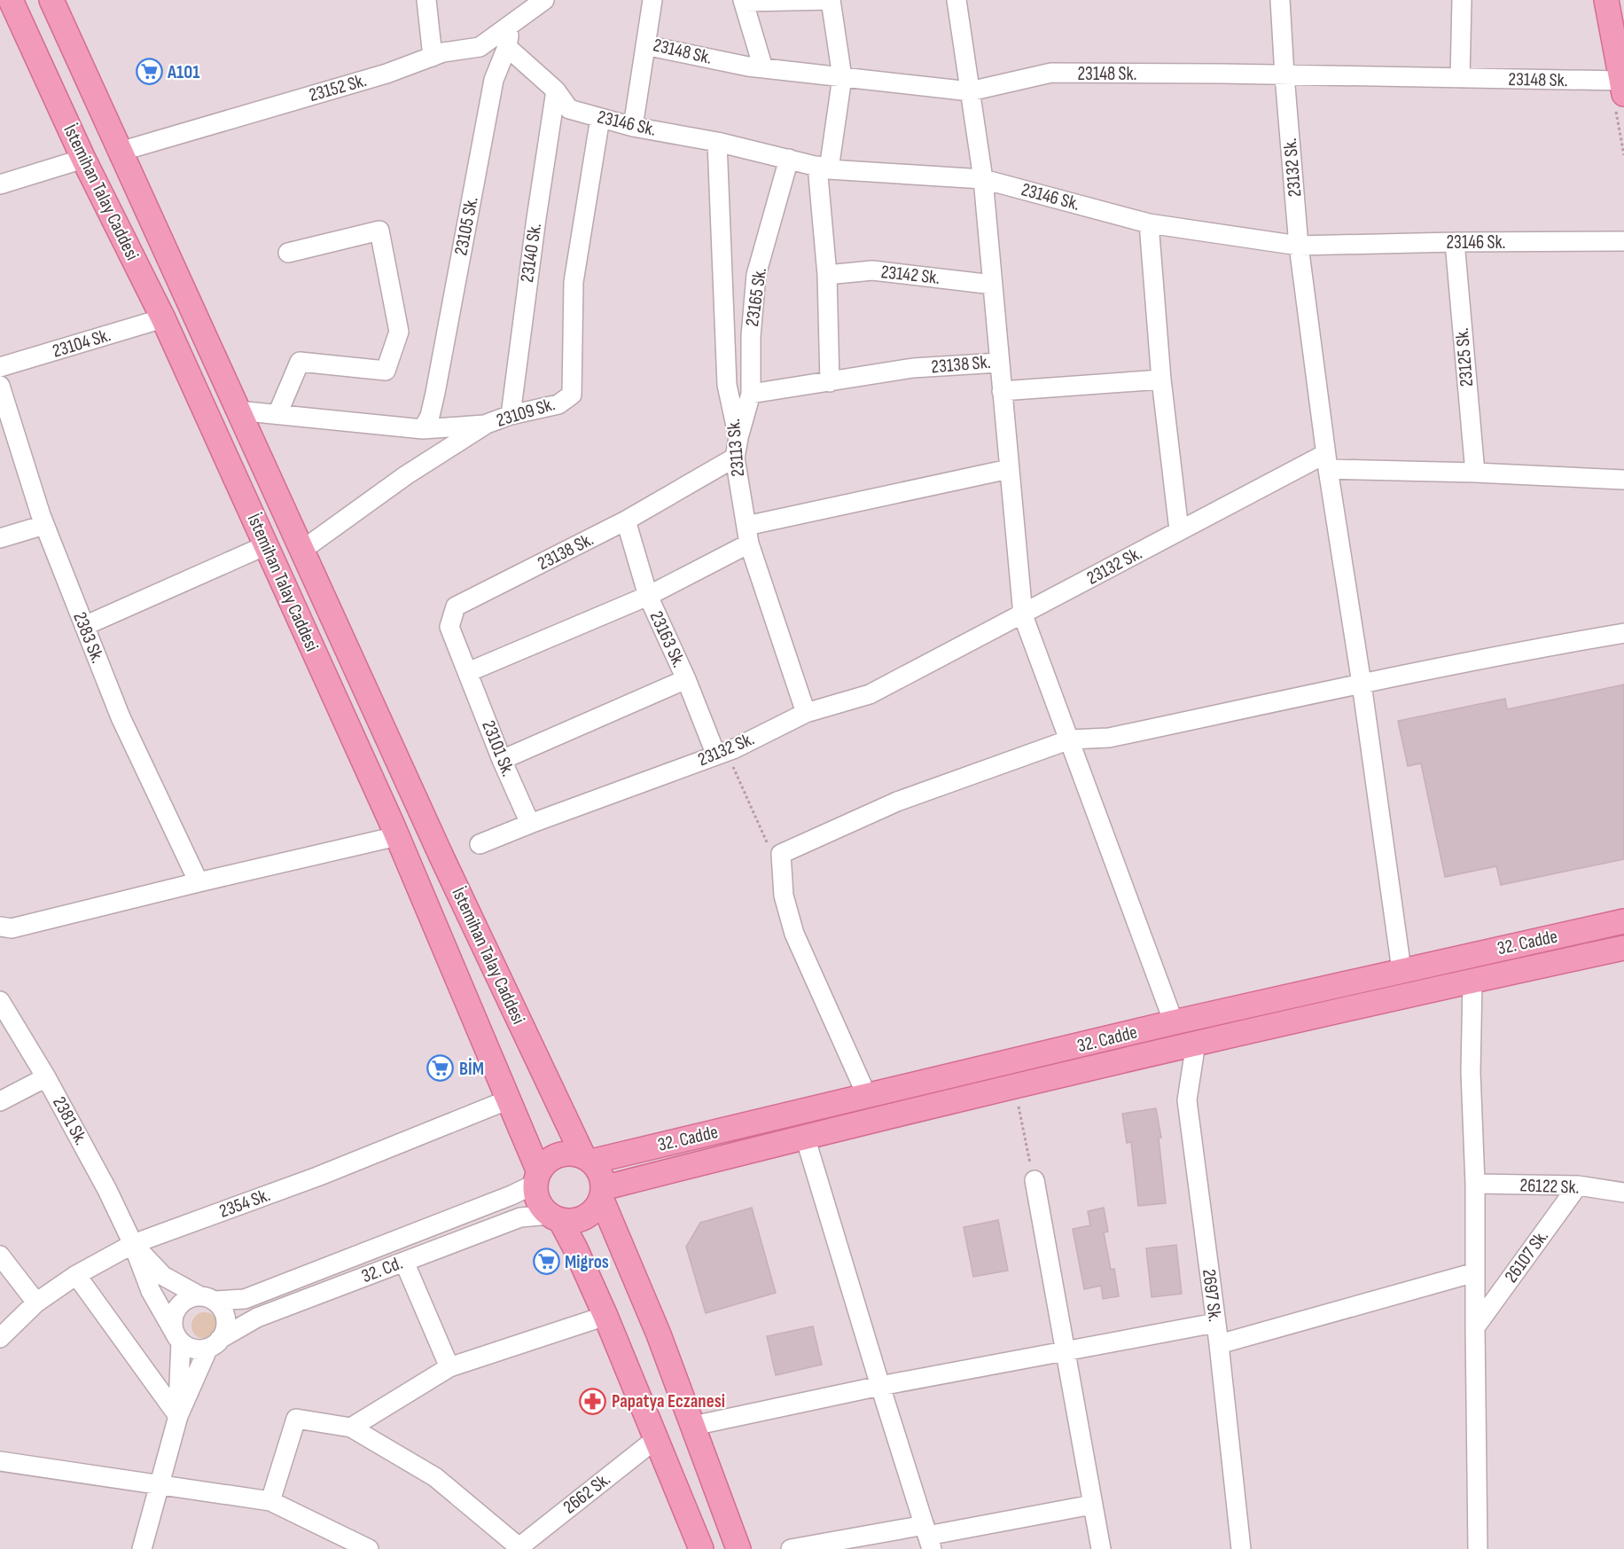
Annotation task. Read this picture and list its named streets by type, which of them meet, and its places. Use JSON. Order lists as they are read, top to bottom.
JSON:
{
  "streets": {
    "main road": ["İstemihan Talay Caddesi", "32. Cadde"],
    "street": [
      "23148 Sk.",
      "23152 Sk.",
      "23146 Sk.",
      "23132 Sk.",
      "23105 Sk.",
      "23140 Sk.",
      "23142 Sk.",
      "23165 Sk.",
      "23104 Sk.",
      "23125 Sk.",
      "23138 Sk.",
      "23109 Sk.",
      "23113 Sk.",
      "2383 Sk.",
      "23163 Sk.",
      "23101 Sk.",
      "2381 Sk.",
      "26122 Sk.",
      "2354 Sk.",
      "26107 Sk.",
      "32. Cd.",
      "2697 Sk.",
      "2662 Sk."
    ]
  },
  "crossings": [
    ["23148 Sk.", "23132 Sk."],
    ["23148 Sk.", "23138 Sk."],
    ["23152 Sk.", "İstemihan Talay Caddesi"],
    ["23152 Sk.", "23105 Sk."],
    ["23146 Sk.", "23132 Sk."],
    ["23146 Sk.", "23105 Sk."],
    ["23146 Sk.", "23140 Sk."],
    ["23146 Sk.", "23165 Sk."],
    ["23146 Sk.", "23125 Sk."],
    ["23146 Sk.", "23138 Sk."],
    ["23146 Sk.", "23109 Sk."],
    ["23146 Sk.", "23113 Sk."],
    ["23132 Sk.", "23113 Sk."],
    ["23132 Sk.", "23163 Sk."],
    ["23132 Sk.", "23101 Sk."],
    ["İstemihan Talay Caddesi", "23104 Sk."],
    ["İstemihan Talay Caddesi", "23109 Sk."],
    ["İstemihan Talay Caddesi", "32. Cadde"],
    ["İstemihan Talay Caddesi", "2354 Sk."],
    ["İstemihan Talay Caddesi", "32. Cd."],
    ["23140 Sk.", "23109 Sk."],
    ["23142 Sk.", "23138 Sk."],
    ["23165 Sk.", "23138 Sk."],
    ["23165 Sk.", "23113 Sk."],
    ["23138 Sk.", "23113 Sk."],
    ["23138 Sk.", "23163 Sk."],
    ["23138 Sk.", "23101 Sk."],
    ["32. Cadde", "32. Cd."],
    ["32. Cadde", "2697 Sk."],
    ["2381 Sk.", "2354 Sk."],
    ["26122 Sk.", "26107 Sk."]
  ],
  "places": {
    "supermarket": ["A101", "BİM", "Migros"],
    "pharmacy": ["Papatya Eczanesi"]
  }
}
